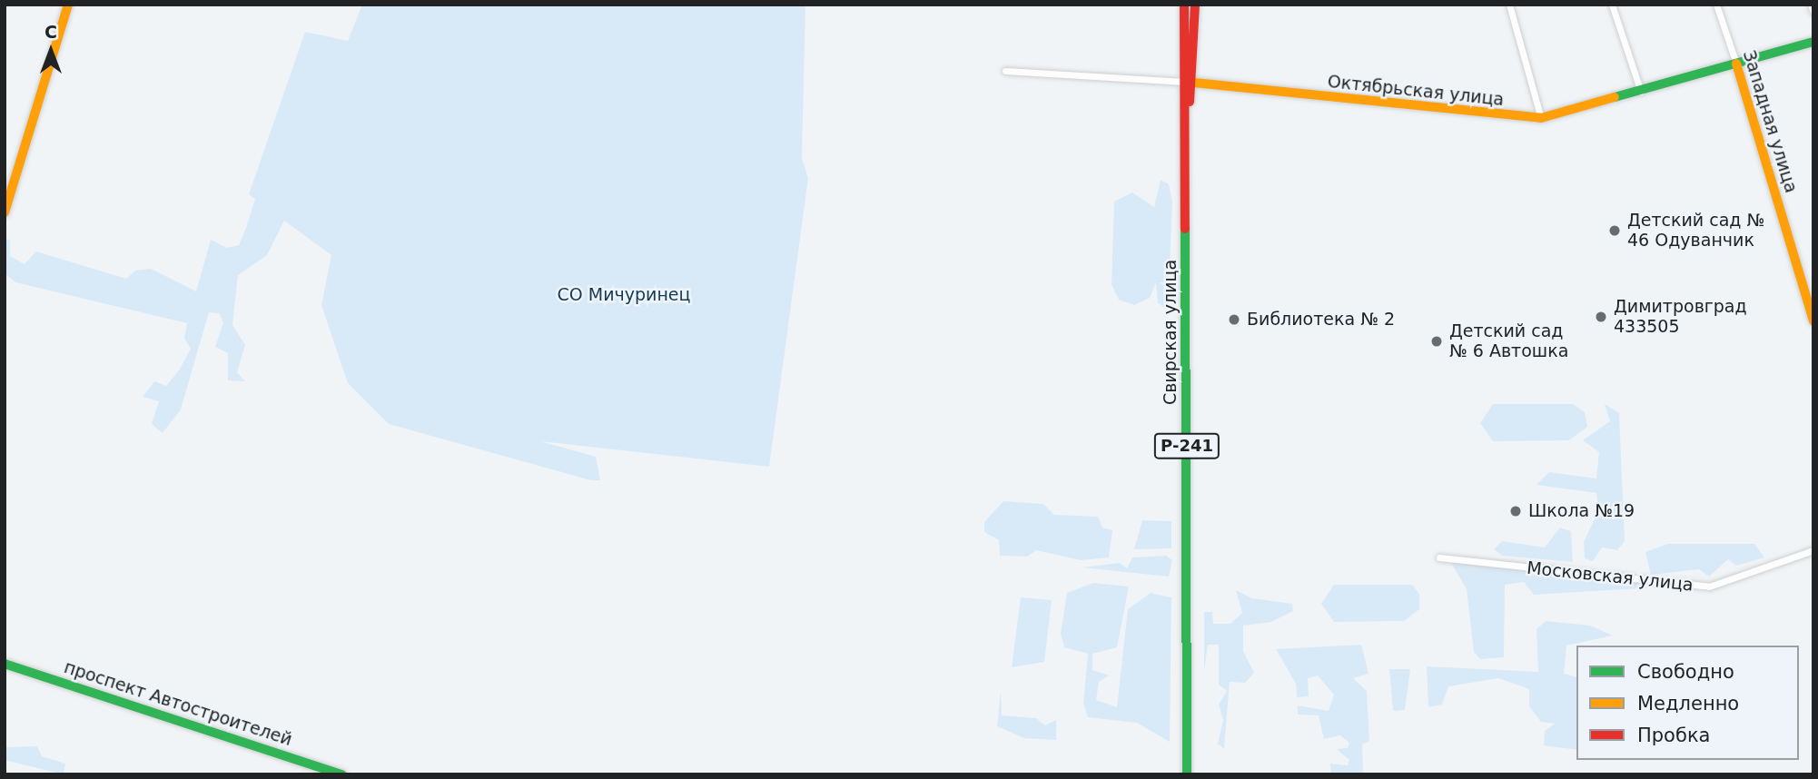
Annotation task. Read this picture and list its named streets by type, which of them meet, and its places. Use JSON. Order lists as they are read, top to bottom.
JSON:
{
  "streets": {
    "main road": [
      "Октябрьская улица",
      "Западная улица",
      "Свирская улица",
      "Р-241",
      "проспект Автостроителей"
    ],
    "street": ["Московская улица"]
  },
  "crossings": [
    ["Октябрьская улица", "Западная улица"],
    ["Октябрьская улица", "Свирская улица"],
    ["Октябрьская улица", "Р-241"],
    ["Свирская улица", "Р-241"]
  ],
  "parks": ["СО Мичуринец"],
  "places": [
    "Детский сад № 46 Одуванчик",
    "Димитровград 433505",
    "Библиотека № 2",
    "Детский сад № 6 Автошка",
    "Школа №19"
  ],
  "legend": ["Свободно", "Медленно", "Пробка"],
  "north": "top"
}
